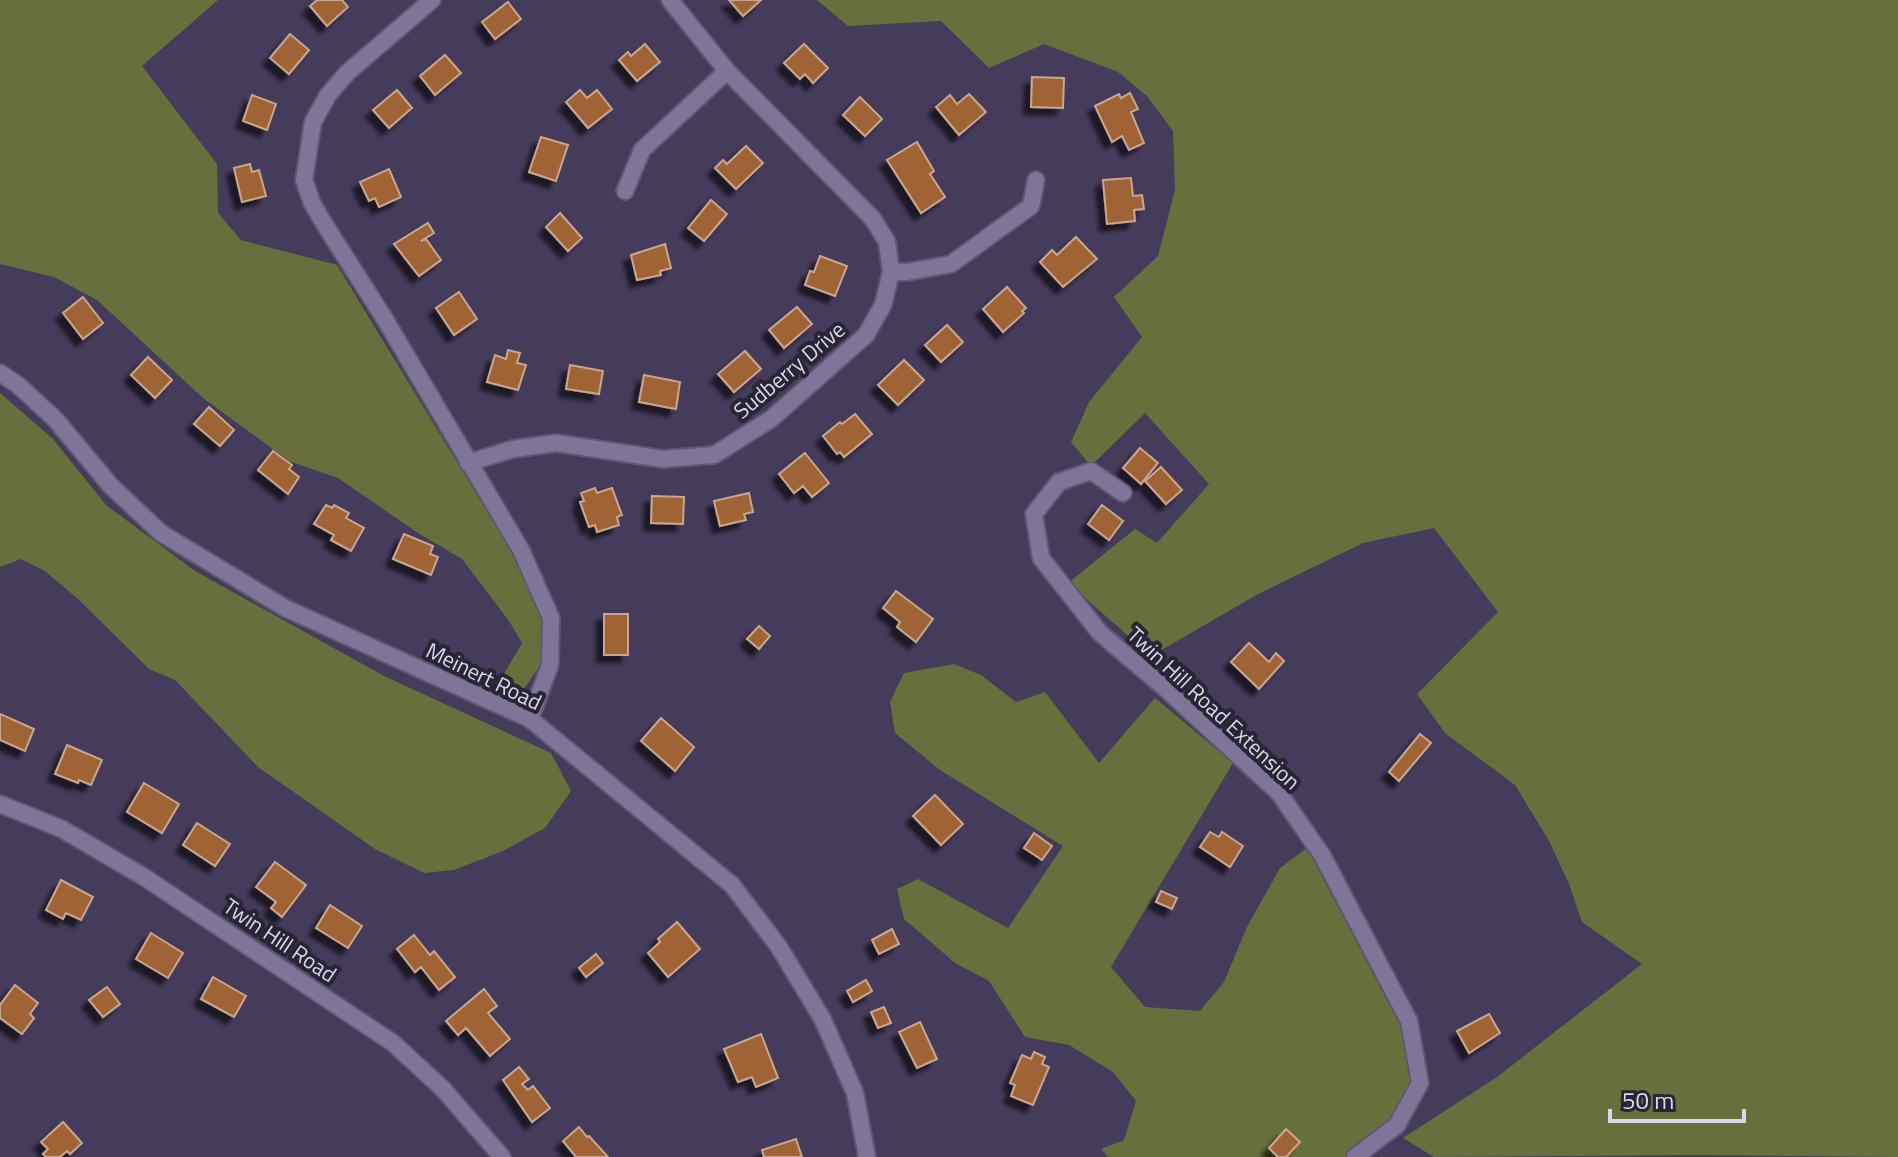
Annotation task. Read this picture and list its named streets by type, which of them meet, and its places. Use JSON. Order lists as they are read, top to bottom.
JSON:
{
  "streets": {
    "street": [
      "Sudberry Drive",
      "Meinert Road",
      "Twin Hill Road Extension",
      "Twin Hill Road"
    ]
  },
  "scale_bar": "50 m"
}
